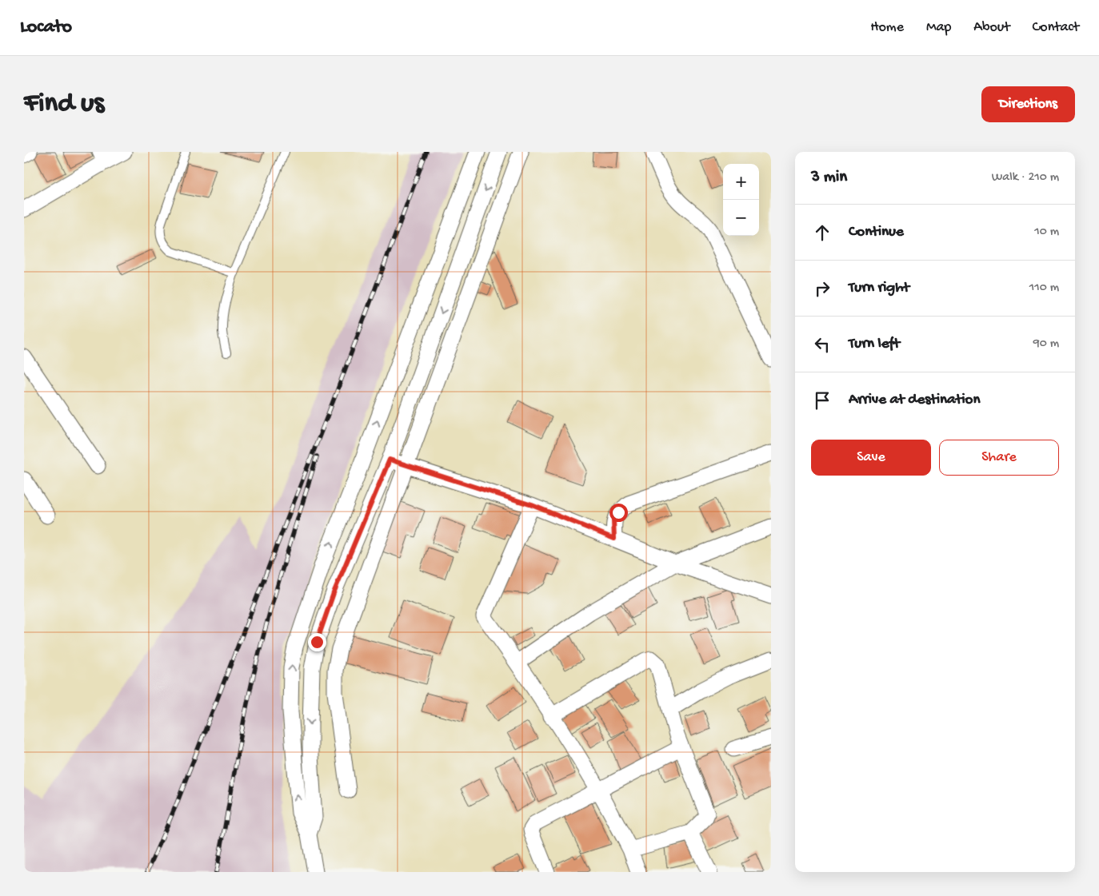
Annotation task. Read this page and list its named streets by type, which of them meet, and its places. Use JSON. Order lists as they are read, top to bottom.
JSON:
{
  "page": {
    "header": "Locato",
    "nav": [
      "Home",
      "Map",
      "About",
      "Contact"
    ],
    "buttons": [
      "Directions",
      ["Save", "Share"]
    ],
    "title": "Find us",
    "heading": ["3 min", "Walk · 210 m"],
    "map_buttons": ["+", "−"],
    "list": [
      ["Continue", "10 m"],
      ["Turn right", "110 m"],
      ["Turn left", "90 m"],
      "Arrive at destination"
    ]
  }
}
